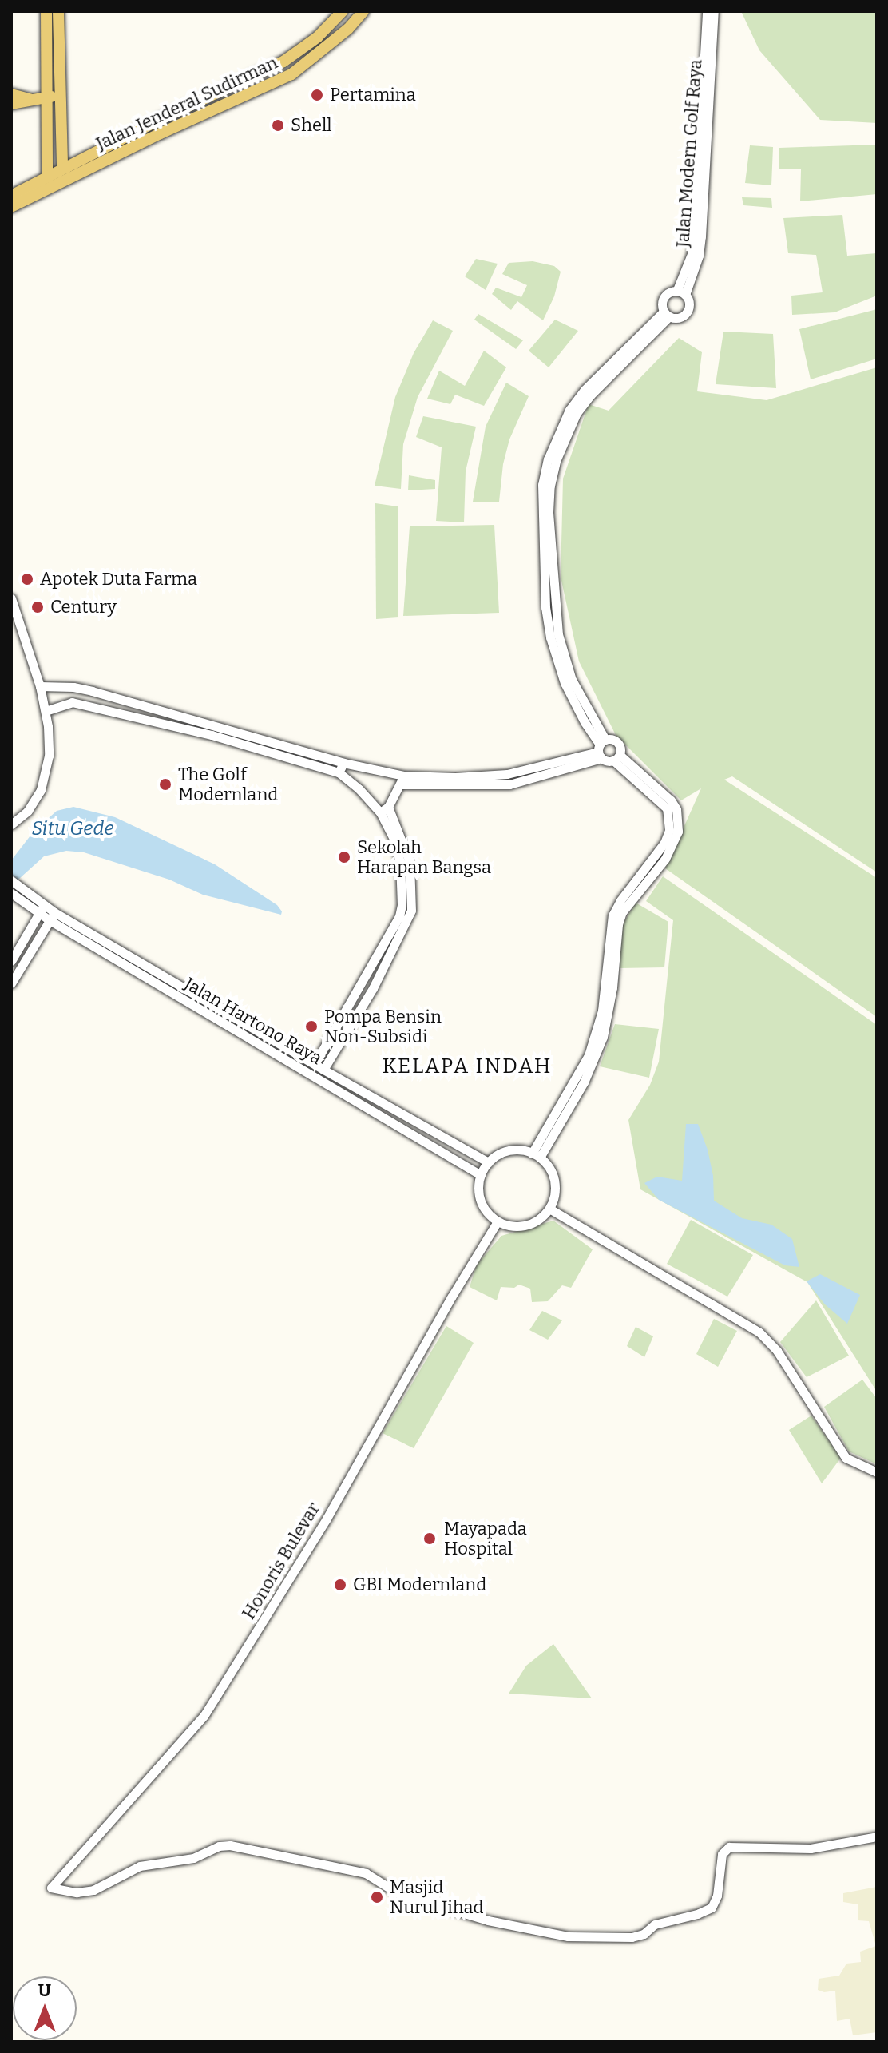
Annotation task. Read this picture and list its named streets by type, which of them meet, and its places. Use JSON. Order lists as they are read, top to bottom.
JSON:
{
  "streets": {
    "main road": ["Jalan Jenderal Sudirman"],
    "street": ["Jalan Modern Golf Raya", "Jalan Hartono Raya", "Honoris Bulevar"]
  },
  "crossings": [
    ["Jalan Hartono Raya", "Honoris Bulevar"]
  ],
  "districts": ["KELAPA INDAH"],
  "water": ["Situ Gede"],
  "places": [
    "Pertamina",
    "Shell",
    "Apotek Duta Farma",
    "Century",
    "The Golf Modernland",
    "Sekolah Harapan Bangsa",
    "Pompa Bensin Non-Subsidi",
    "Mayapada Hospital",
    "GBI Modernland",
    "Masjid Nurul Jihad"
  ],
  "north": "top"
}
